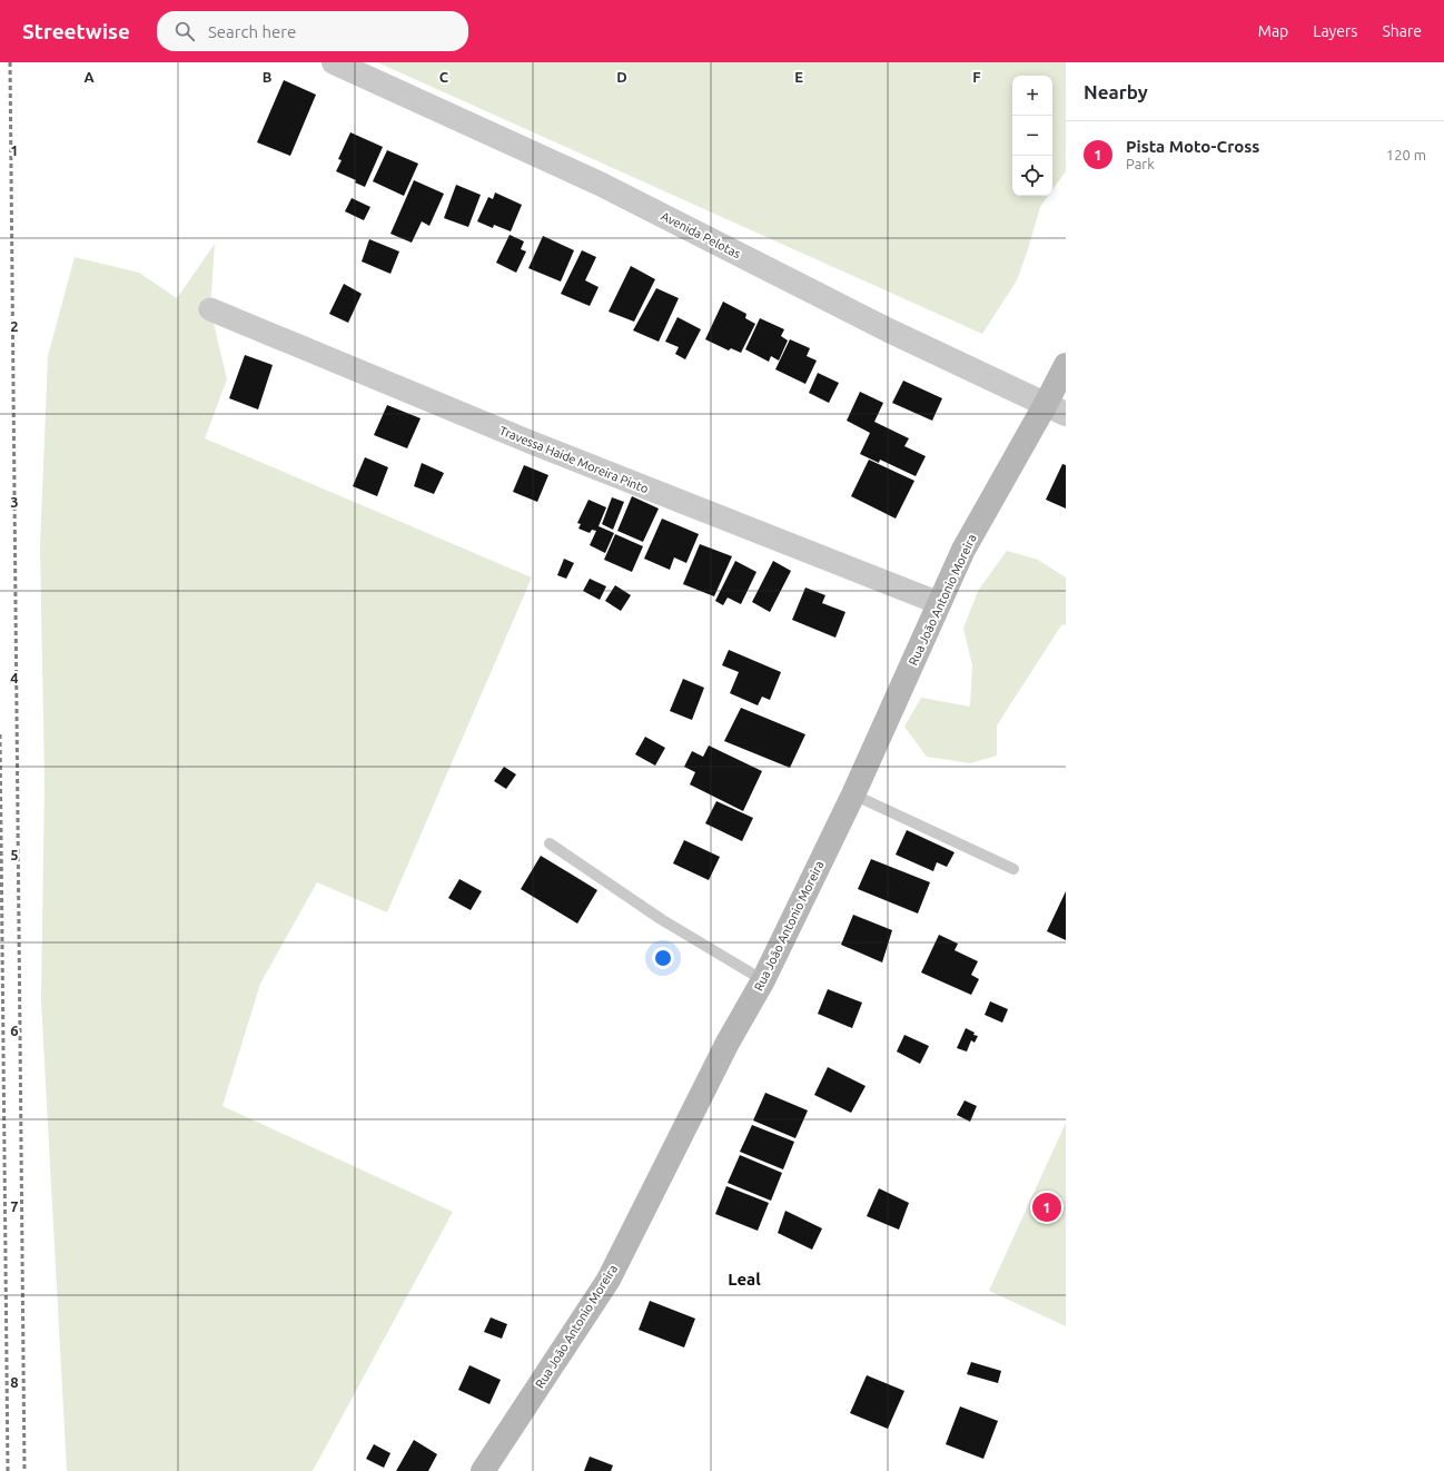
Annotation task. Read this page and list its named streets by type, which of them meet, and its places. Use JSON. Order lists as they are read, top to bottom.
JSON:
{
  "streets": {
    "main road": ["Rua João Antonio Moreira"],
    "street": ["Avenida Pelotas", "Travessa Haide Moreira Pinto"]
  },
  "crossings": [
    ["Avenida Pelotas", "Rua João Antonio Moreira"],
    ["Travessa Haide Moreira Pinto", "Rua João Antonio Moreira"]
  ],
  "districts": ["Leal"],
  "page": {
    "header": "Streetwise",
    "search": "Search here",
    "nav": ["Map", "Layers", "Share"],
    "heading": "Nearby",
    "map_buttons": ["+", "−"],
    "list": [
      {
        "mark": "1",
        "name": "Pista Moto-Cross",
        "note": "Park",
        "value": "120 m"
      }
    ],
    "pins": "1"
  },
  "grid": {
    "columns": [
      "A",
      "B",
      "C",
      "D",
      "E",
      "F"
    ],
    "rows": [
      "1",
      "2",
      "3",
      "4",
      "5",
      "6",
      "7",
      "8"
    ]
  }
}
